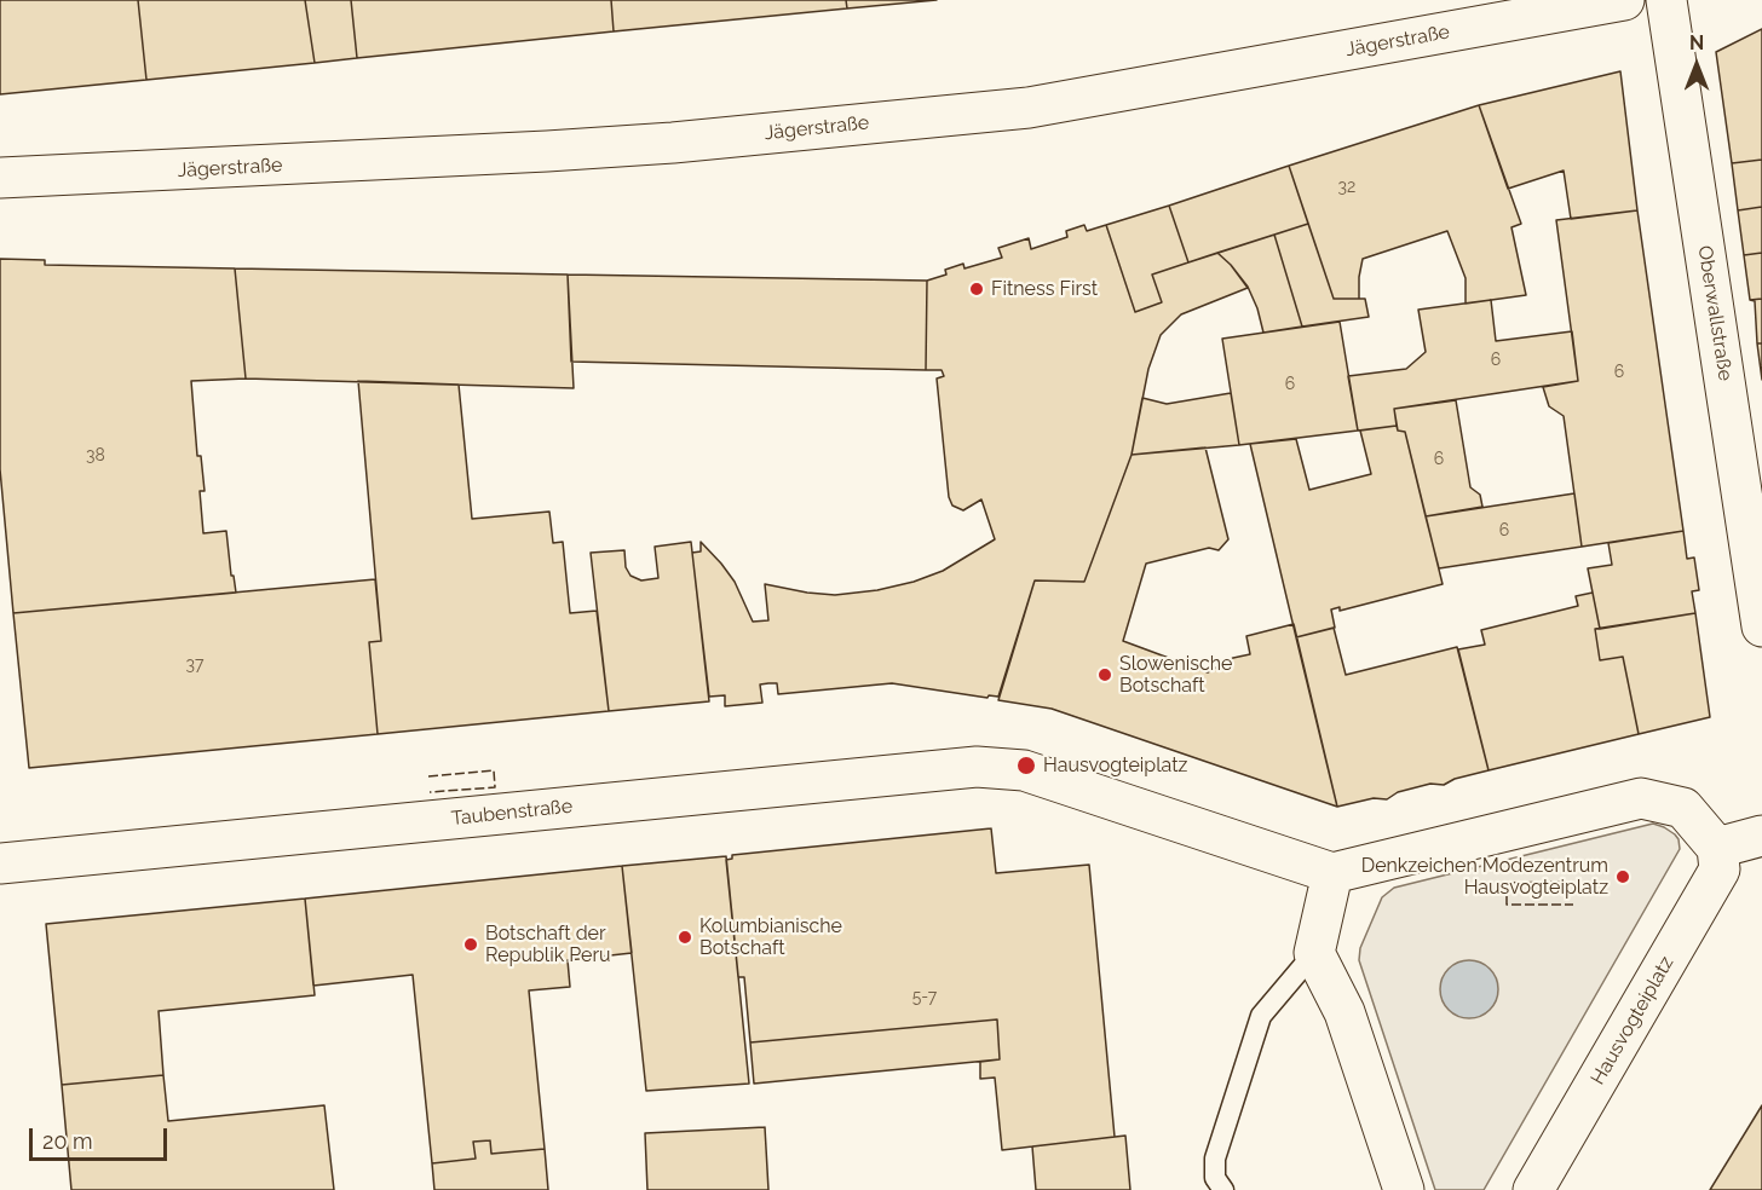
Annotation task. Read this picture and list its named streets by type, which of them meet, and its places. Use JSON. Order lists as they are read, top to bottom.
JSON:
{
  "streets": {
    "street": [
      "Jägerstraße",
      "Oberwallstraße",
      "Taubenstraße",
      "Hausvogteiplatz"
    ]
  },
  "places": [
    "Fitness First",
    "Slowenische Botschaft",
    "Hausvogteiplatz",
    "Denkzeichen Modezentrum Hausvogteiplatz",
    "Kolumbianische Botschaft",
    "Botschaft der Republik Peru"
  ],
  "house_numbers": [
    "32",
    "6",
    "6",
    "6",
    "38",
    "6",
    "6",
    "37",
    "5-7"
  ],
  "scale_bar": "20 m",
  "north": "top"
}
